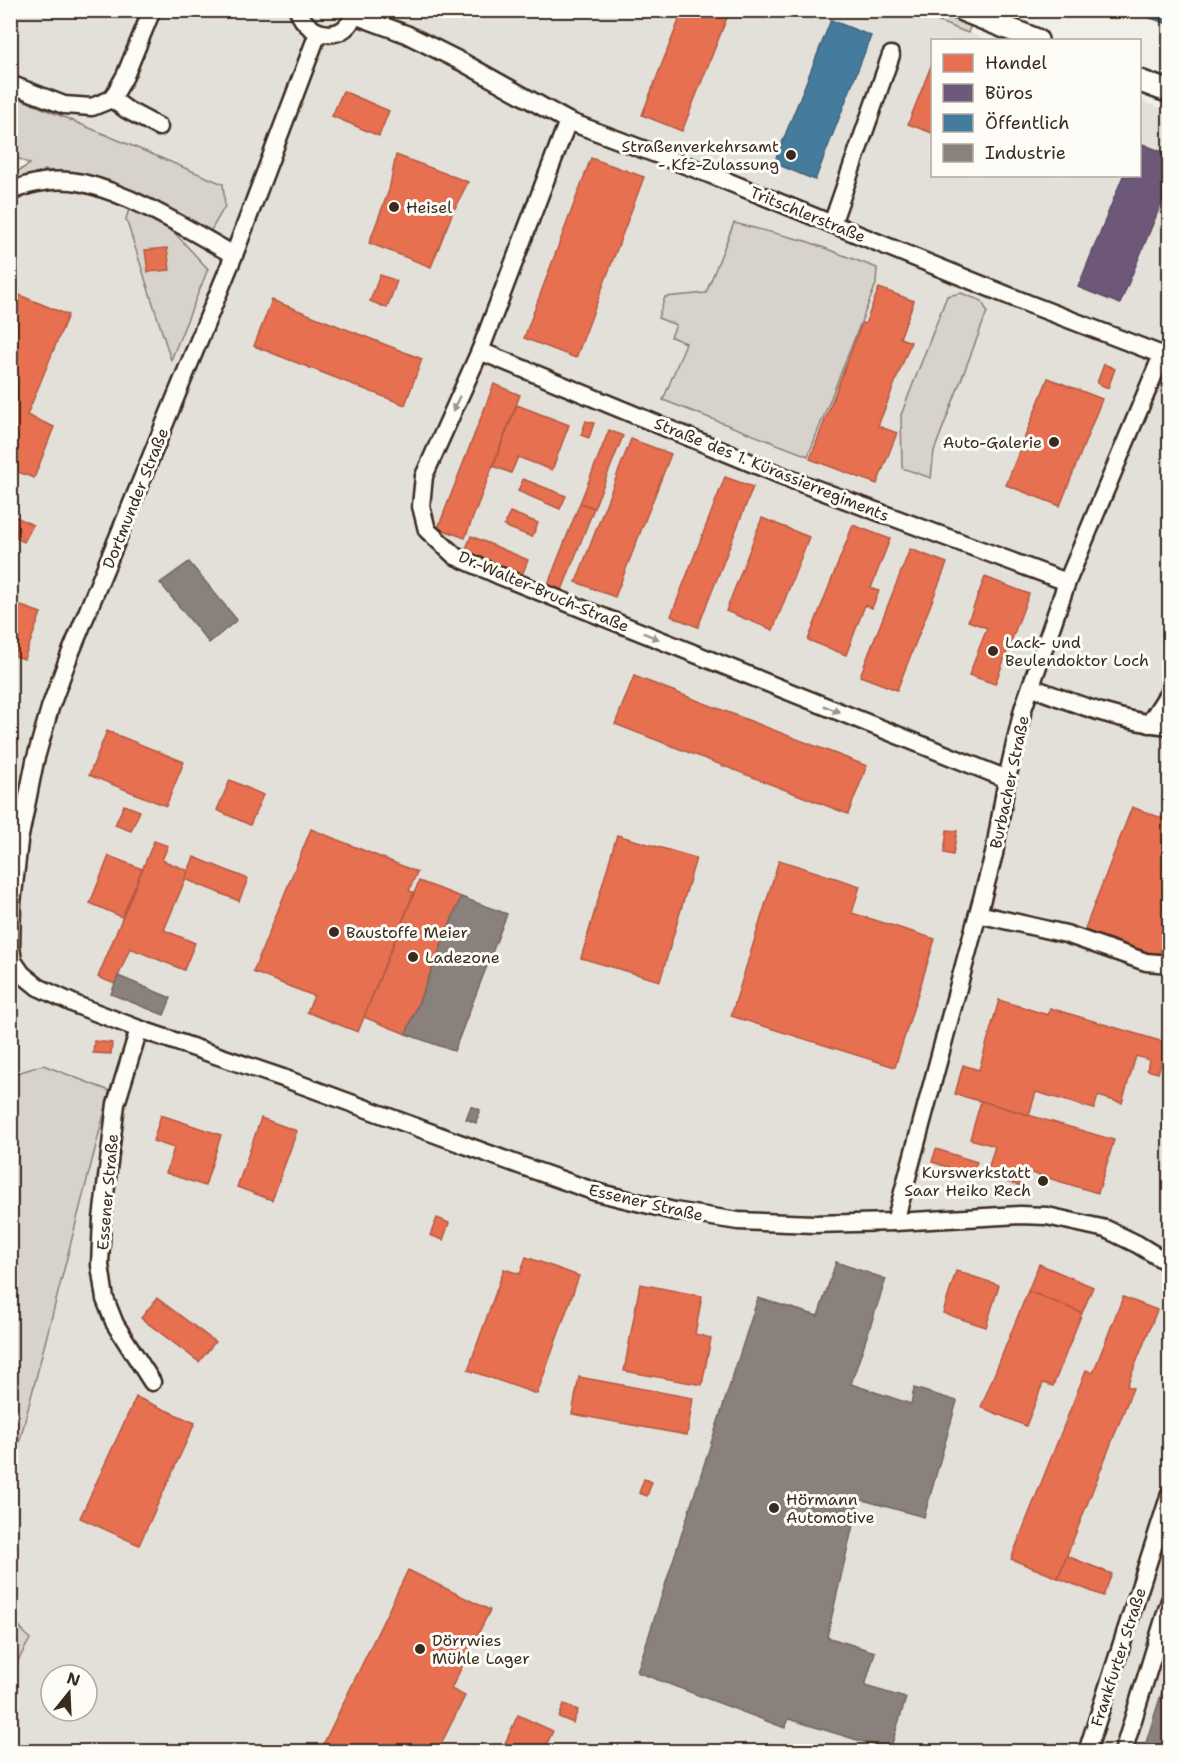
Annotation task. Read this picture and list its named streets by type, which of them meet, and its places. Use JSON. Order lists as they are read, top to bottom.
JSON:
{
  "streets": {
    "street": [
      "Tritschlerstraße",
      "Straße des 1. Kürassierregiments",
      "Dortmunder Straße",
      "Dr.-Walter-Bruch-Straße",
      "Burbacher Straße",
      "Essener Straße",
      "Frankfurter Straße"
    ]
  },
  "crossings": [
    ["Tritschlerstraße", "Dr.-Walter-Bruch-Straße"],
    ["Tritschlerstraße", "Burbacher Straße"],
    ["Straße des 1. Kürassierregiments", "Dr.-Walter-Bruch-Straße"],
    ["Straße des 1. Kürassierregiments", "Burbacher Straße"],
    ["Dortmunder Straße", "Essener Straße"],
    ["Dr.-Walter-Bruch-Straße", "Burbacher Straße"],
    ["Burbacher Straße", "Essener Straße"]
  ],
  "one_way": ["Dr.-Walter-Bruch-Straße"],
  "places": [
    "Straßenverkehrsamt - Kfz-Zulassung",
    "Heisel",
    "Auto-Galerie",
    "Lack- und Beulendoktor Loch",
    "Baustoffe Meier",
    "Ladezone",
    "Kurswerkstatt Saar Heiko Rech",
    "Hörmann Automotive",
    "Dörrwies Mühle Lager"
  ],
  "legend": [
    "Handel",
    "Büros",
    "Öffentlich",
    "Industrie"
  ],
  "north": "top"
}
